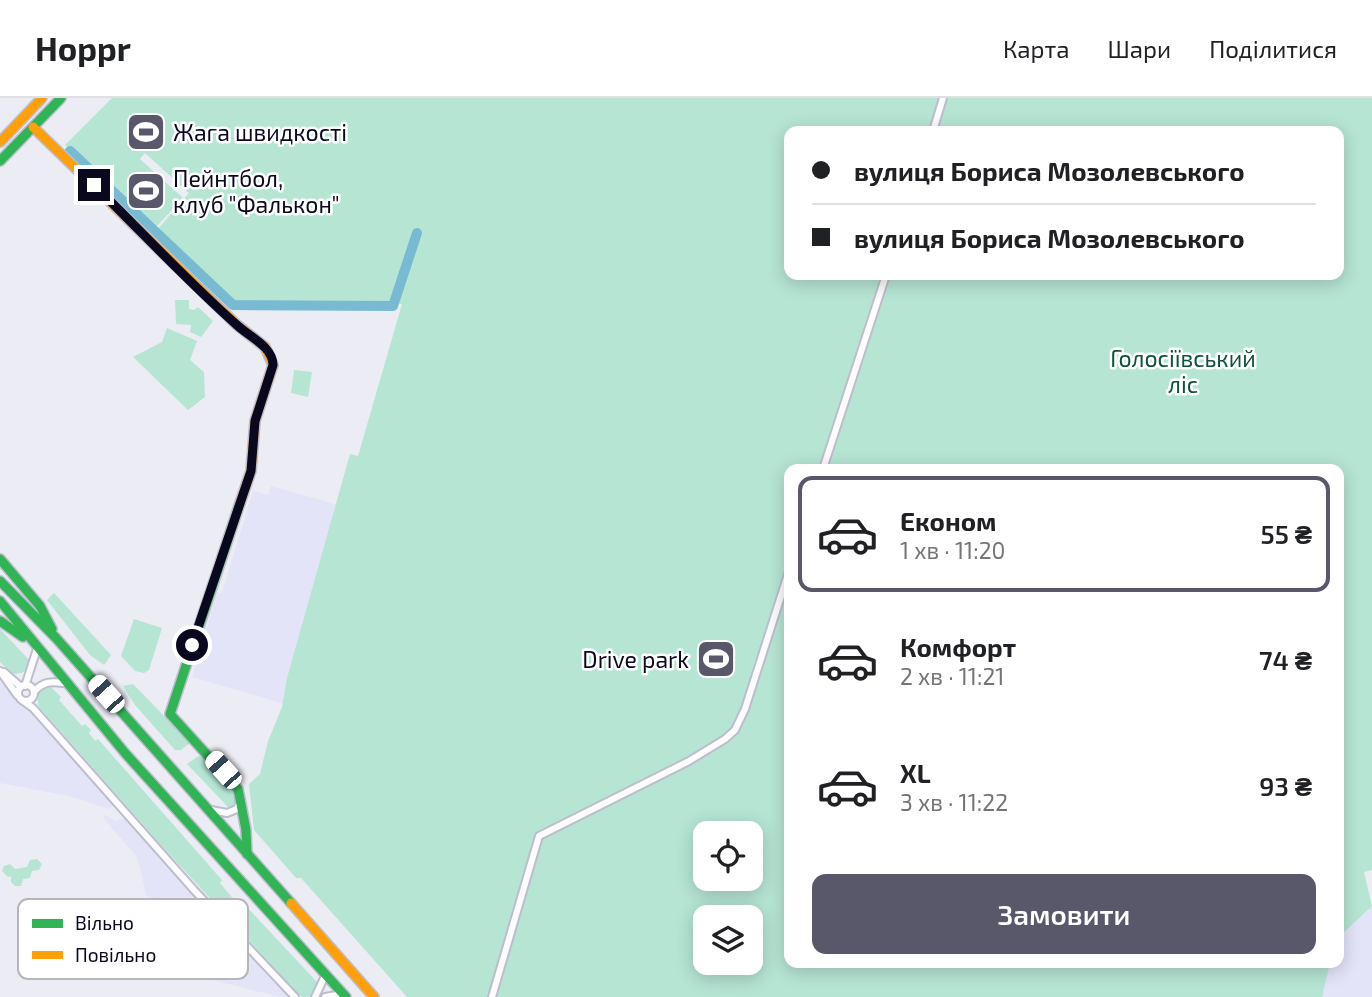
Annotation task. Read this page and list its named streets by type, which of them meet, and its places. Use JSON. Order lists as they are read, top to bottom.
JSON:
{
  "parks": ["Голосіївський ліс"],
  "places": {
    "sports": ["Жага швидкості", "Пейнтбол, клуб \"Фалькон\"", "Drive park"]
  },
  "legend": ["Вільно", "Повільно"],
  "page": {
    "header": "Hoppr",
    "nav": ["Карта", "Шари", "Поділитися"],
    "banner": ["вулиця Бориса Мозолевського", "вулиця Бориса Мозолевського"],
    "list": [
      {
        "name": "Економ",
        "note": "1 хв · 11:20",
        "value": "55 ₴"
      },
      {
        "name": "Комфорт",
        "note": "2 хв · 11:21",
        "value": "74 ₴"
      },
      {
        "name": "XL",
        "note": "3 хв · 11:22",
        "value": "93 ₴"
      }
    ],
    "buttons": "Замовити"
  }
}
